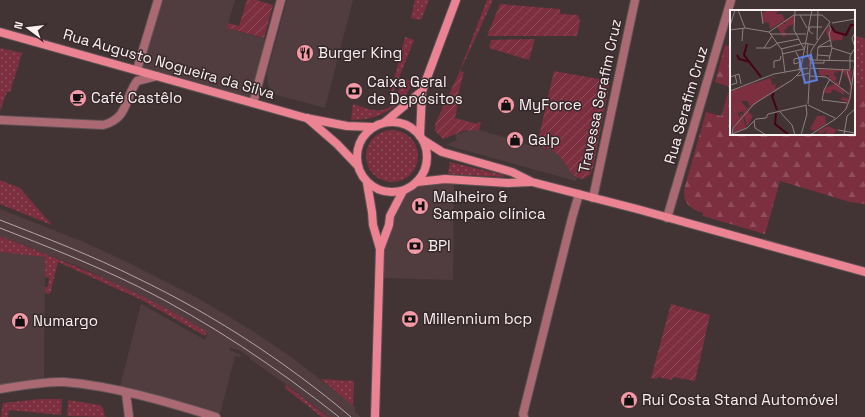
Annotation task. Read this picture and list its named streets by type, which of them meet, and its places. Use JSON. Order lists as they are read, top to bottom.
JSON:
{
  "streets": {
    "main road": ["Rua Augusto Nogueira da Silva"],
    "street": ["Travessa Serafim Cruz", "Rua Serafim Cruz"]
  },
  "places": {
    "restaurant": ["Burger King"],
    "bank": ["Caixa Geral de Depósitos", "BPI", "Millennium bcp"],
    "cafe": ["Café Castêlo"],
    "shop": [
      "MyForce",
      "Galp",
      "Numargo",
      "Rui Costa Stand Automóvel"
    ],
    "hospital": ["Malheiro & Sampaio clínica"]
  },
  "north": "left"
}
